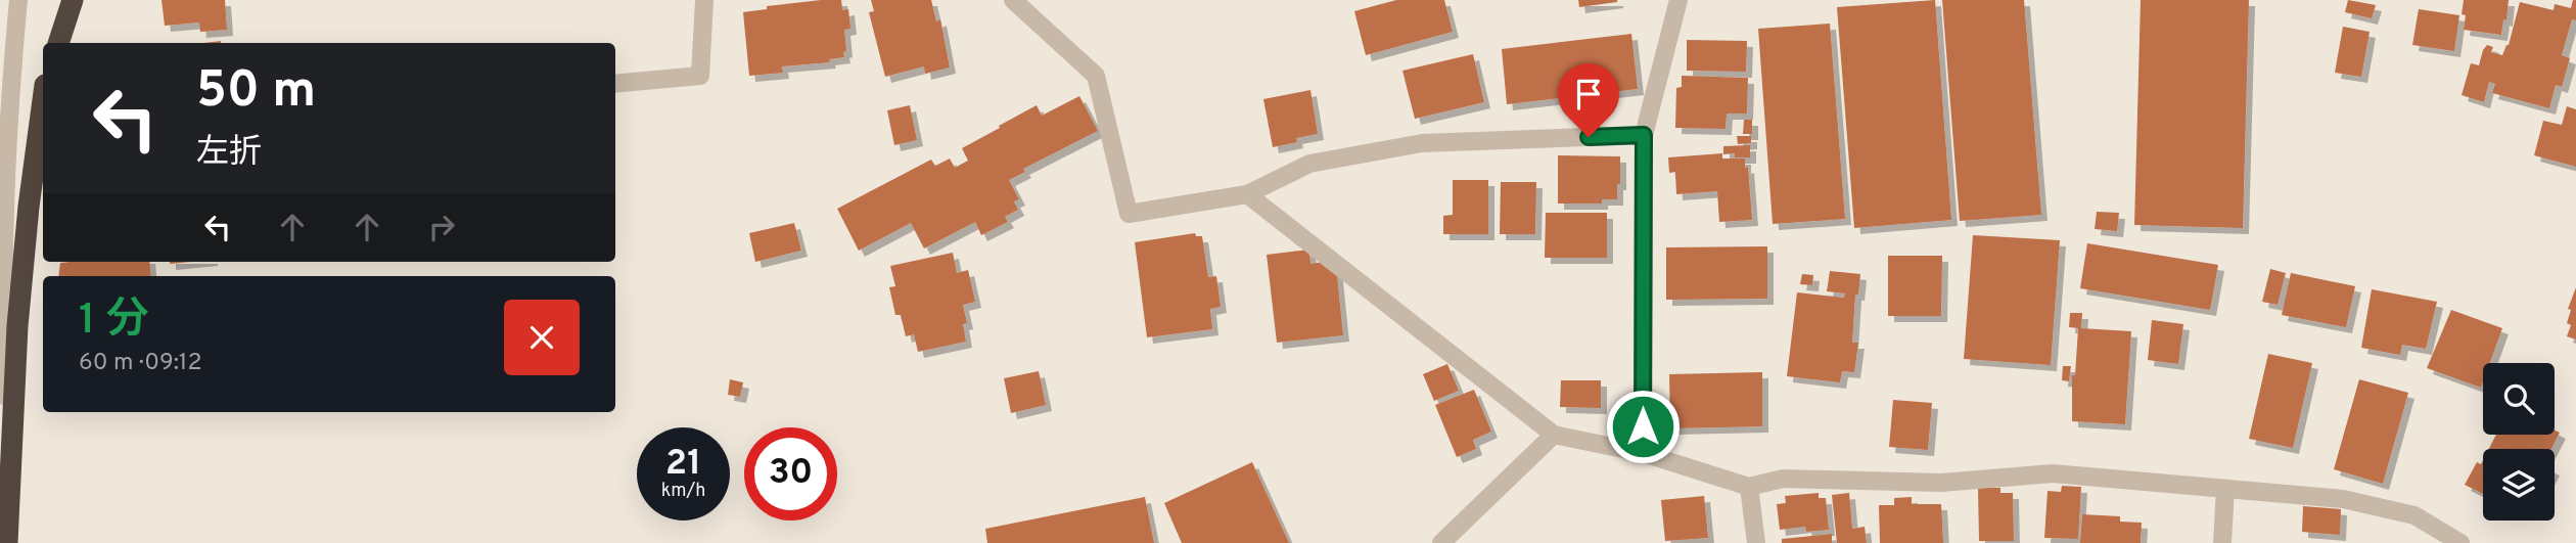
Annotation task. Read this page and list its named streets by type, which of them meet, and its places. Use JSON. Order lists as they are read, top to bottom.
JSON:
{
  "page": {
    "turn": ["50 m", "左折"],
    "heading": ["1 分", "60 m · 09:12"],
    "speed": "21 km/h",
    "limit": "30"
  }
}
